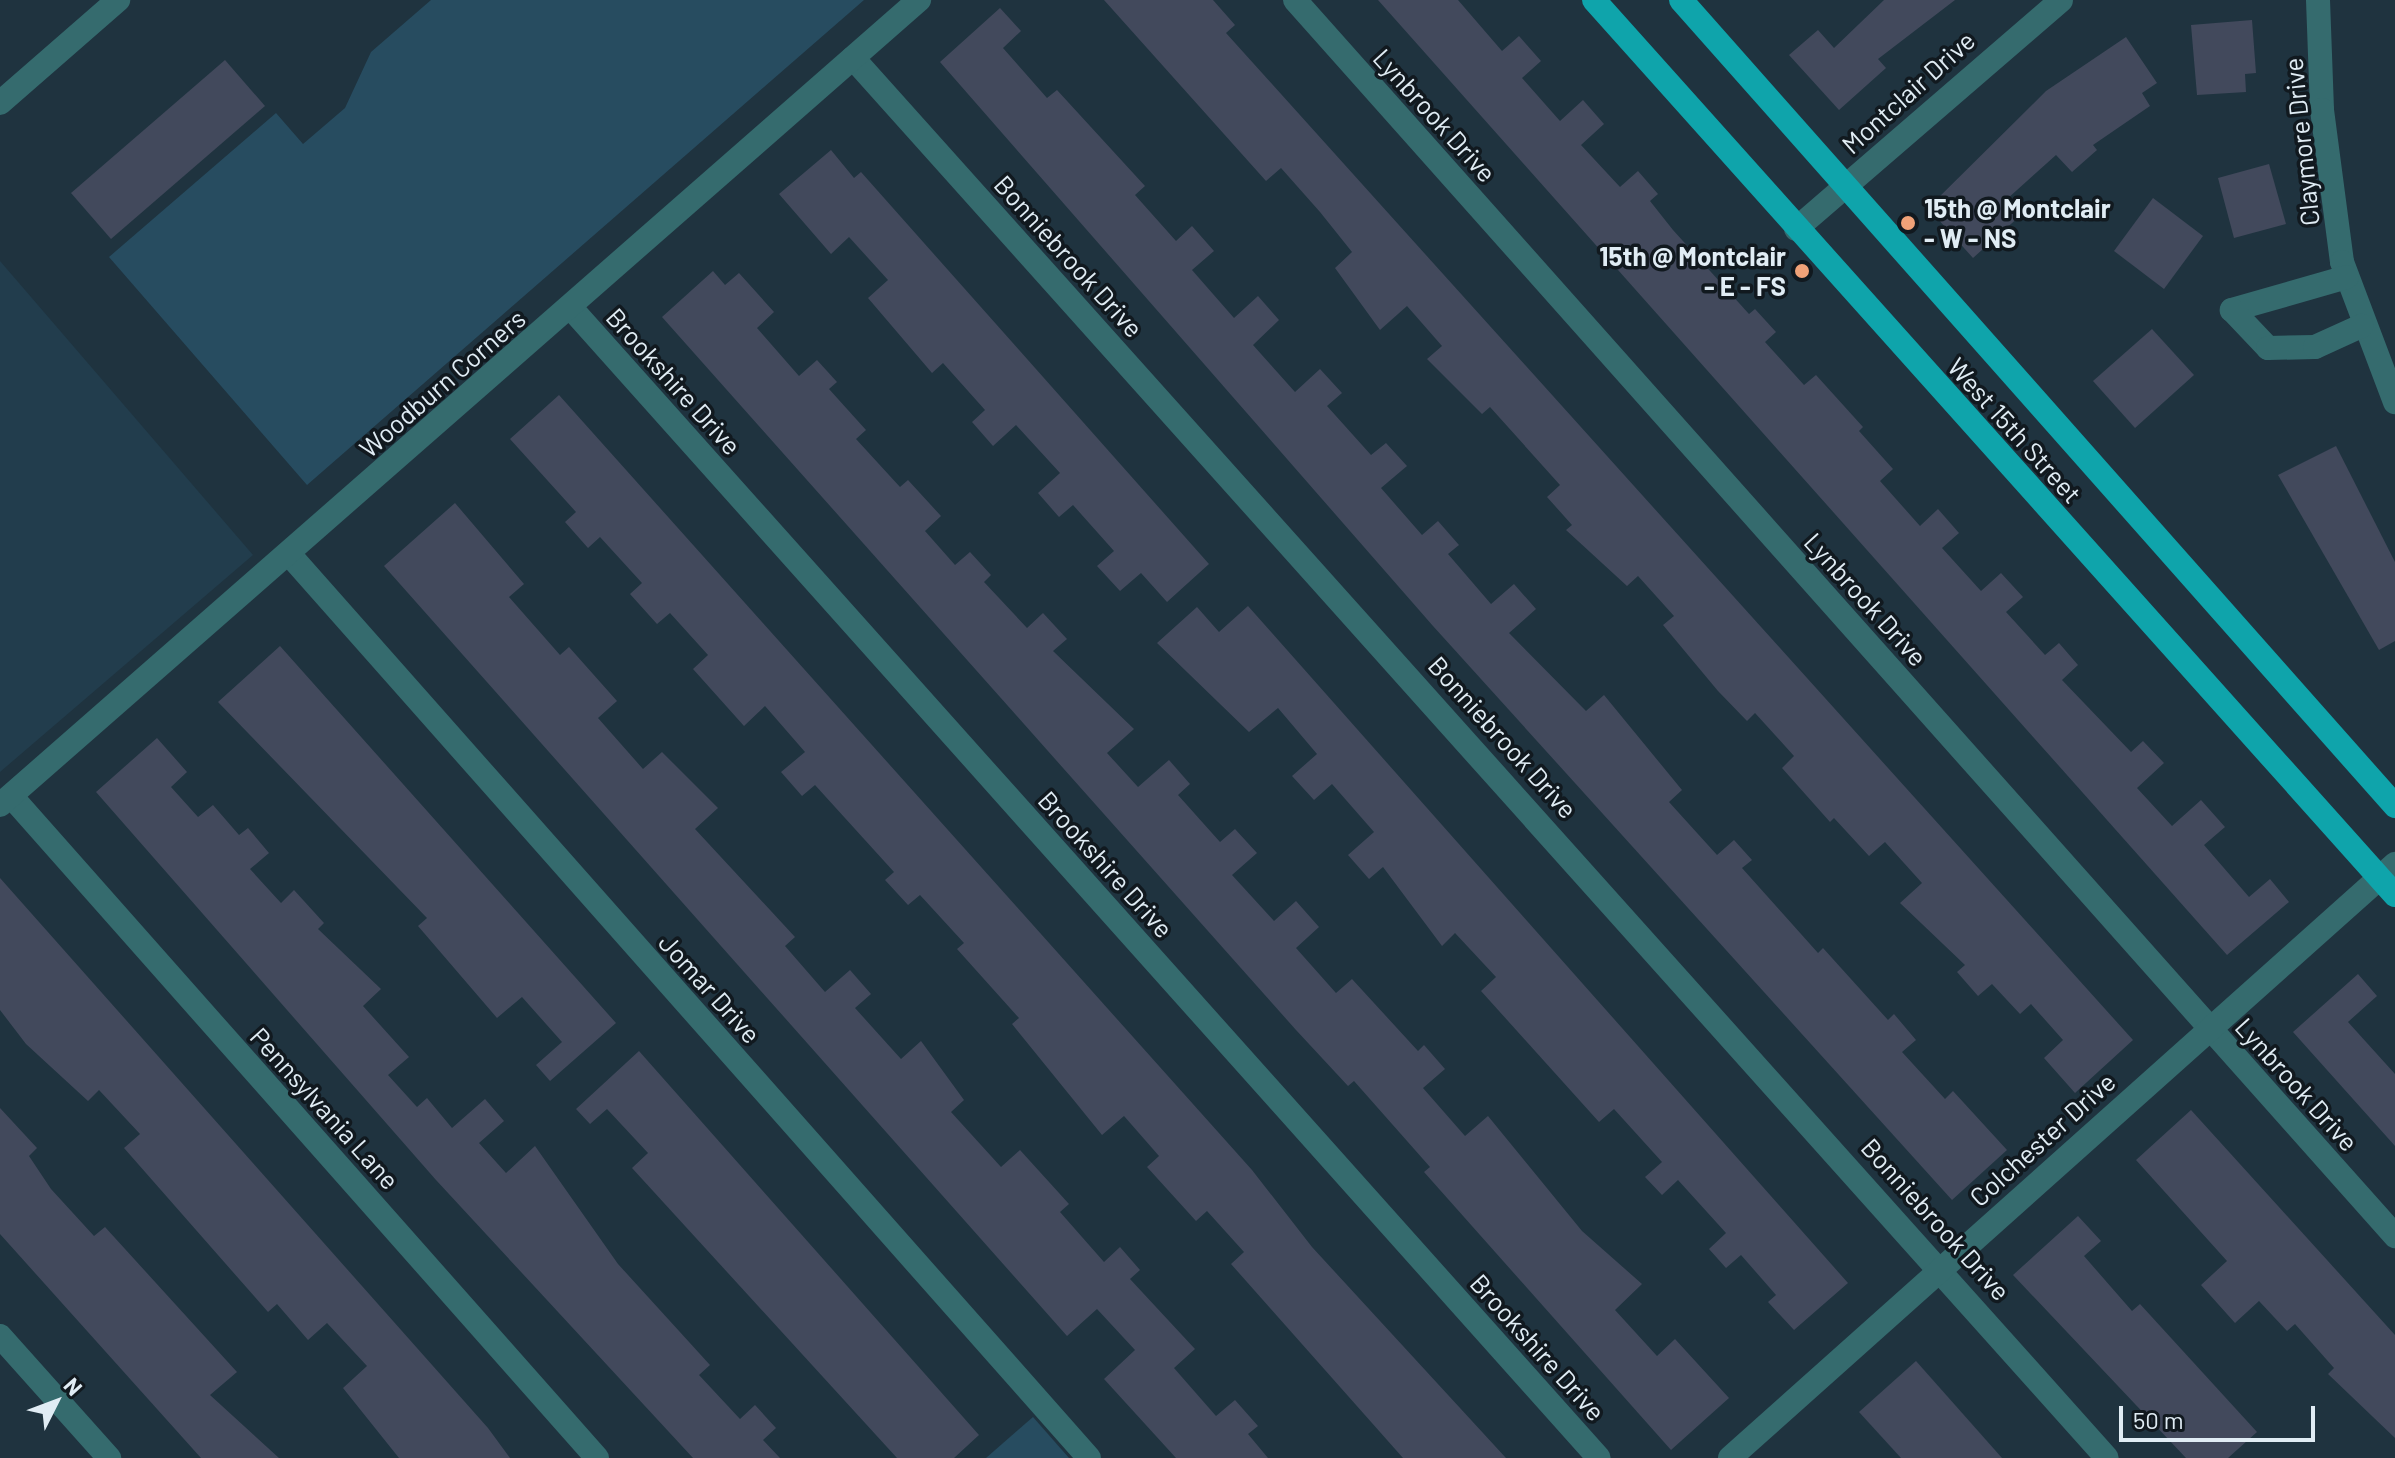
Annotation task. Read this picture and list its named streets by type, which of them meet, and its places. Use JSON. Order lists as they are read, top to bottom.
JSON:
{
  "streets": {
    "main road": ["West 15th Street"],
    "street": [
      "Montclair Drive",
      "Lynbrook Drive",
      "Claymore Drive",
      "Bonniebrook Drive",
      "Brookshire Drive",
      "Woodburn Corners",
      "Jomar Drive",
      "Pennsylvania Lane",
      "Colchester Drive"
    ]
  },
  "crossings": [
    ["Montclair Drive", "West 15th Street"],
    ["Lynbrook Drive", "Colchester Drive"],
    ["Bonniebrook Drive", "Woodburn Corners"],
    ["Bonniebrook Drive", "Colchester Drive"],
    ["Brookshire Drive", "Woodburn Corners"],
    ["Woodburn Corners", "Jomar Drive"],
    ["Woodburn Corners", "Pennsylvania Lane"],
    ["West 15th Street", "Colchester Drive"]
  ],
  "places": ["15th @ Montclair - W - NS", "15th @ Montclair - E - FS"],
  "scale_bar": "50 m",
  "north": "top right"
}
